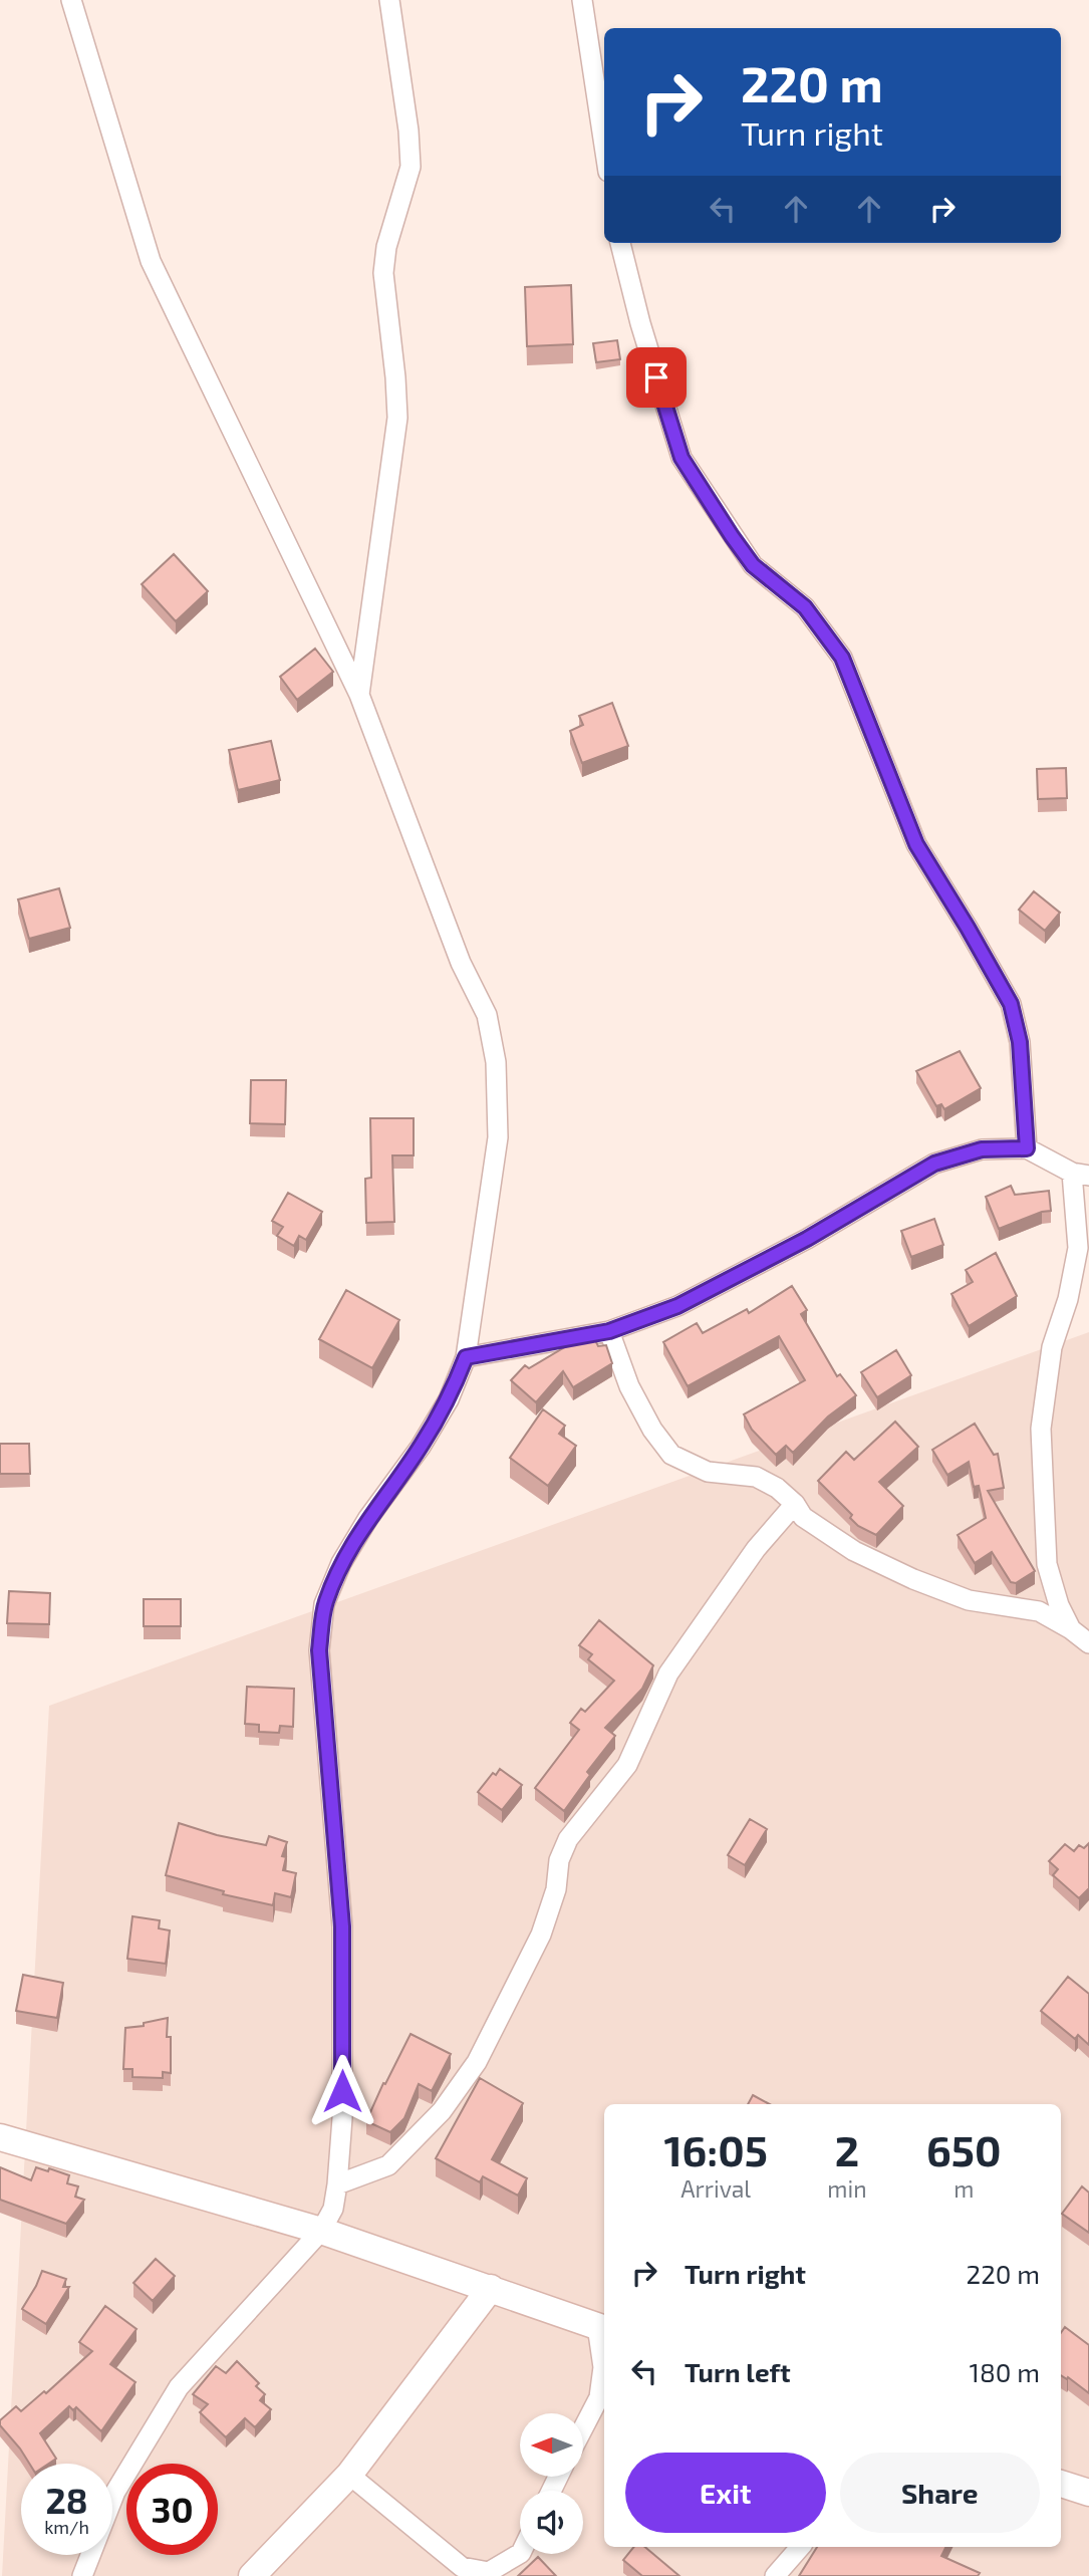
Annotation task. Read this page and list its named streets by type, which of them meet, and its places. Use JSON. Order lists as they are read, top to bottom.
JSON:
{
  "north": "left",
  "page": {
    "turn": ["220 m", "Turn right"],
    "eta": [
      "16:05",
      "Arrival",
      "2",
      "min",
      "650",
      "m"
    ],
    "list": [
      {
        "name": "Turn right",
        "value": "220 m"
      },
      {
        "name": "Turn left",
        "value": "180 m"
      }
    ],
    "buttons": ["Exit", "Share"],
    "speed": "28 km/h",
    "limit": "30"
  }
}
